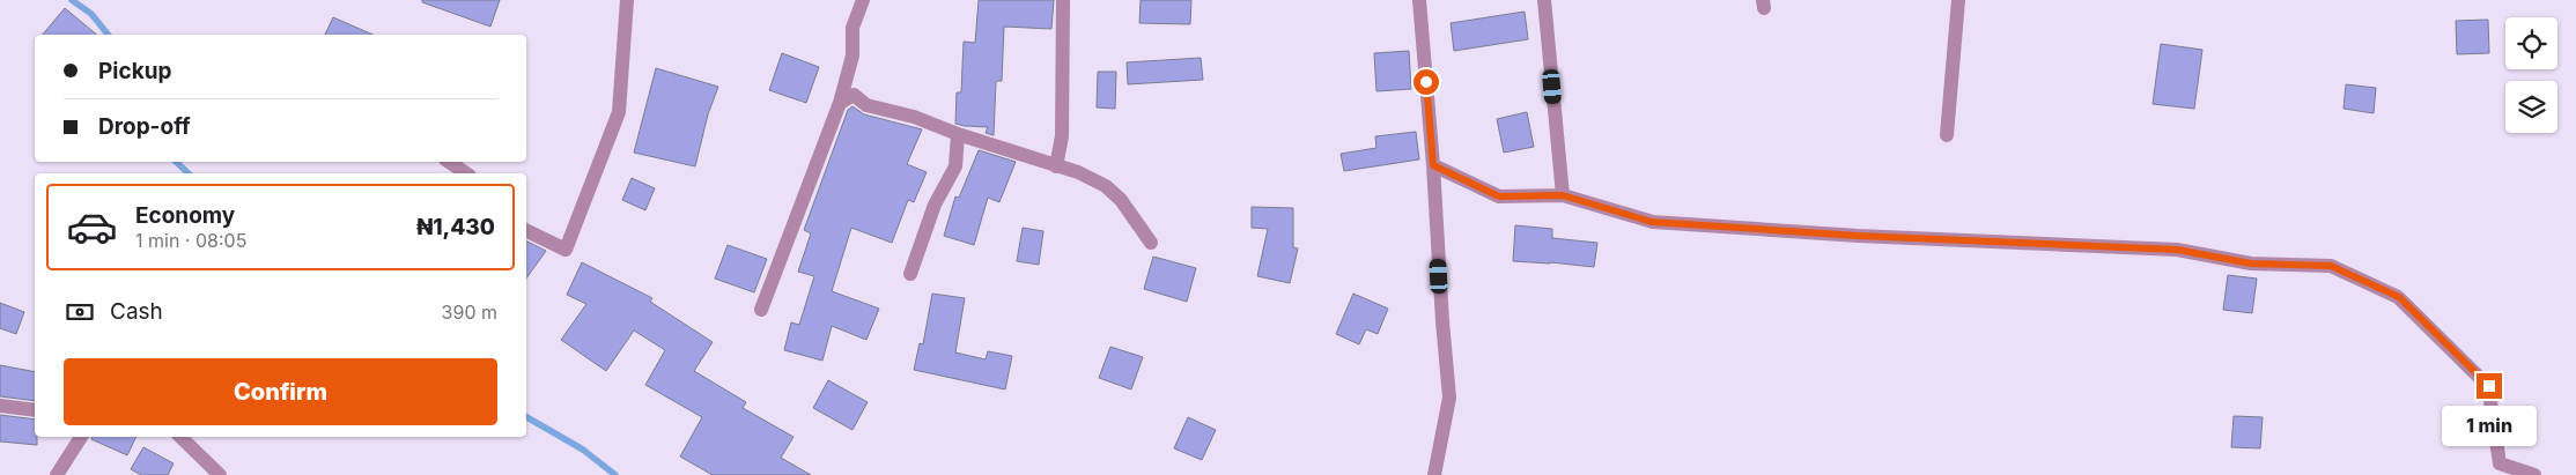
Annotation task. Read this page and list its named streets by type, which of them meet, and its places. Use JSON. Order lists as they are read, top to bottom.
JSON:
{
  "page": {
    "banner": ["Pickup", "Drop-off"],
    "list": [
      {
        "name": "Economy",
        "note": "1 min · 08:05",
        "value": "₦1,430"
      }
    ],
    "pay": ["Cash", "390 m"],
    "buttons": "Confirm",
    "bubble": "1 min"
  }
}
